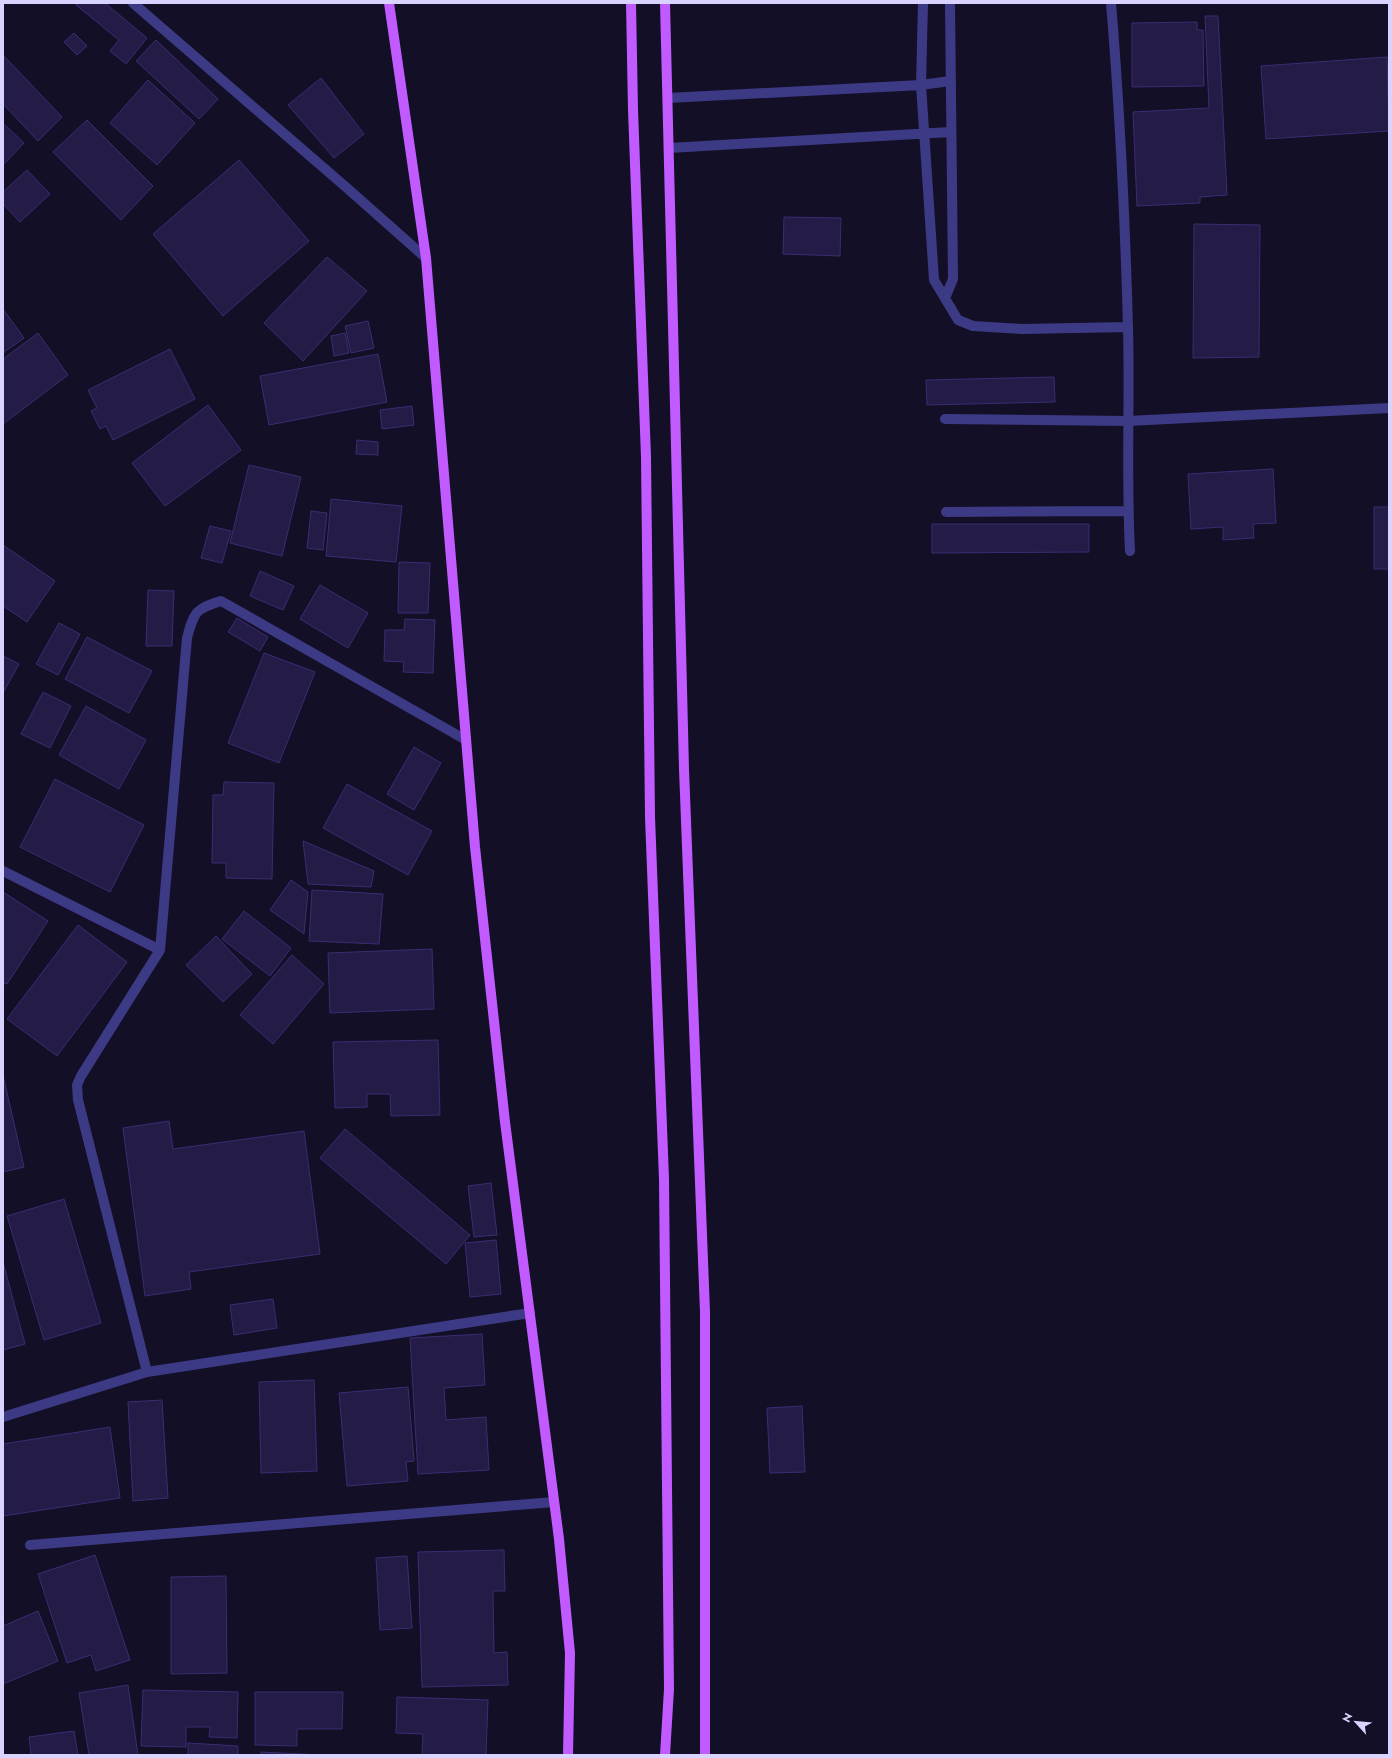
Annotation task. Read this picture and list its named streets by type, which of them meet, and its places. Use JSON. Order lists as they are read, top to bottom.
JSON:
{
  "north": "top left"
}
